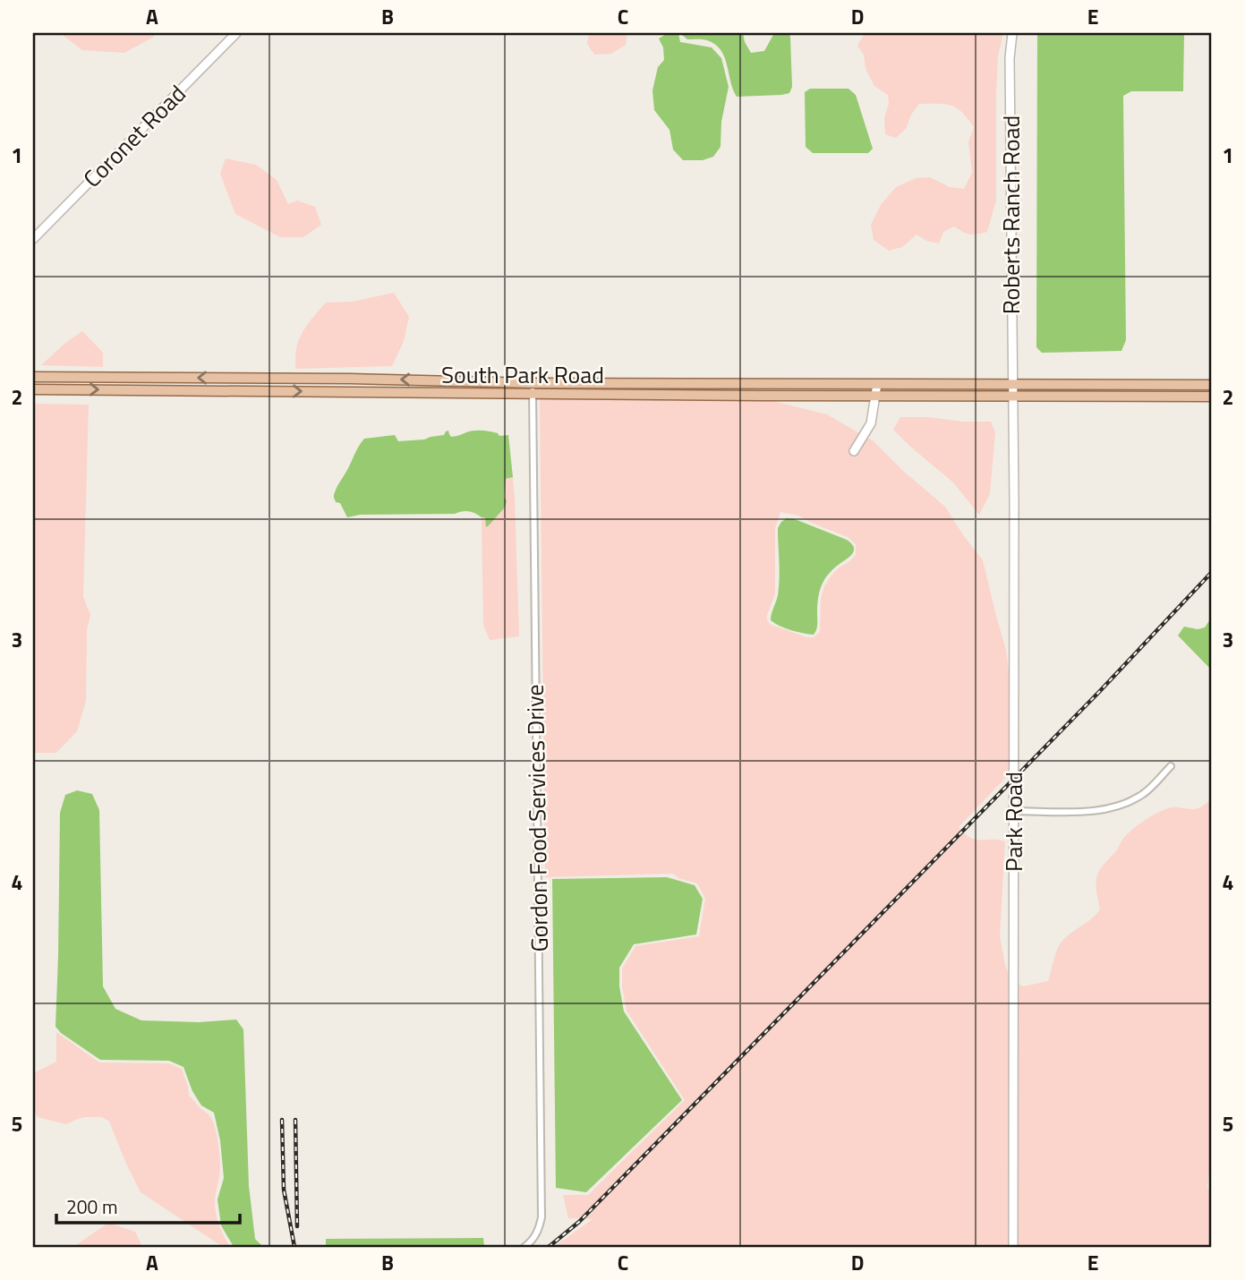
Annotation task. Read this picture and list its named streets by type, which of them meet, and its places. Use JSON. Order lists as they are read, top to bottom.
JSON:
{
  "streets": {
    "main road": ["South Park Road"],
    "street": [
      "Coronet Road",
      "Roberts Ranch Road",
      "Gordon Food Services Drive",
      "Park Road"
    ]
  },
  "crossings": [
    ["Roberts Ranch Road", "South Park Road"],
    ["Roberts Ranch Road", "Park Road"],
    ["South Park Road", "Gordon Food Services Drive"],
    ["South Park Road", "Park Road"]
  ],
  "scale_bar": "200 m",
  "grid": {
    "columns": [
      "A",
      "B",
      "C",
      "D",
      "E"
    ],
    "rows": [
      "1",
      "2",
      "3",
      "4",
      "5"
    ]
  }
}
